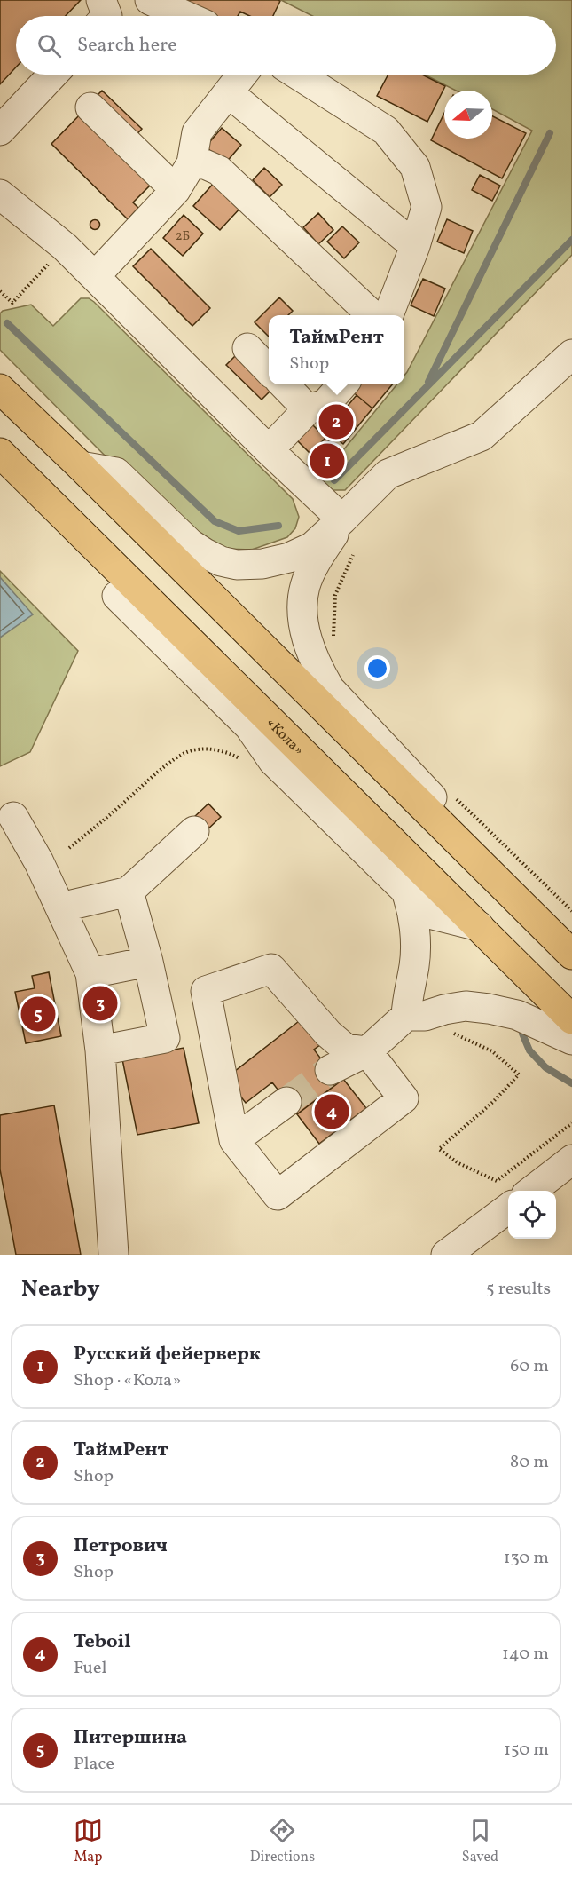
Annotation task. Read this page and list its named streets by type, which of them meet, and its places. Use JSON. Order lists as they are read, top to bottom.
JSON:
{
  "streets": {
    "main road": ["«Кола»"]
  },
  "house_numbers": ["2Б"],
  "north": "left",
  "page": {
    "search": "Search here",
    "popup": ["ТаймРент", "Shop"],
    "pins": [
      "2",
      "1",
      "3",
      "5",
      "4"
    ],
    "heading": ["Nearby", "5 results"],
    "list": [
      {
        "mark": "1",
        "name": "Русский фейерверк",
        "note": "Shop · «Кола»",
        "value": "60 m"
      },
      {
        "mark": "2",
        "name": "ТаймРент",
        "note": "Shop",
        "value": "80 m"
      },
      {
        "mark": "3",
        "name": "Петрович",
        "note": "Shop",
        "value": "130 m"
      },
      {
        "mark": "4",
        "name": "Teboil",
        "note": "Fuel",
        "value": "140 m"
      },
      {
        "mark": "5",
        "name": "Питершина",
        "note": "Place",
        "value": "150 m"
      }
    ],
    "nav": ["Map", "Directions", "Saved"]
  }
}
